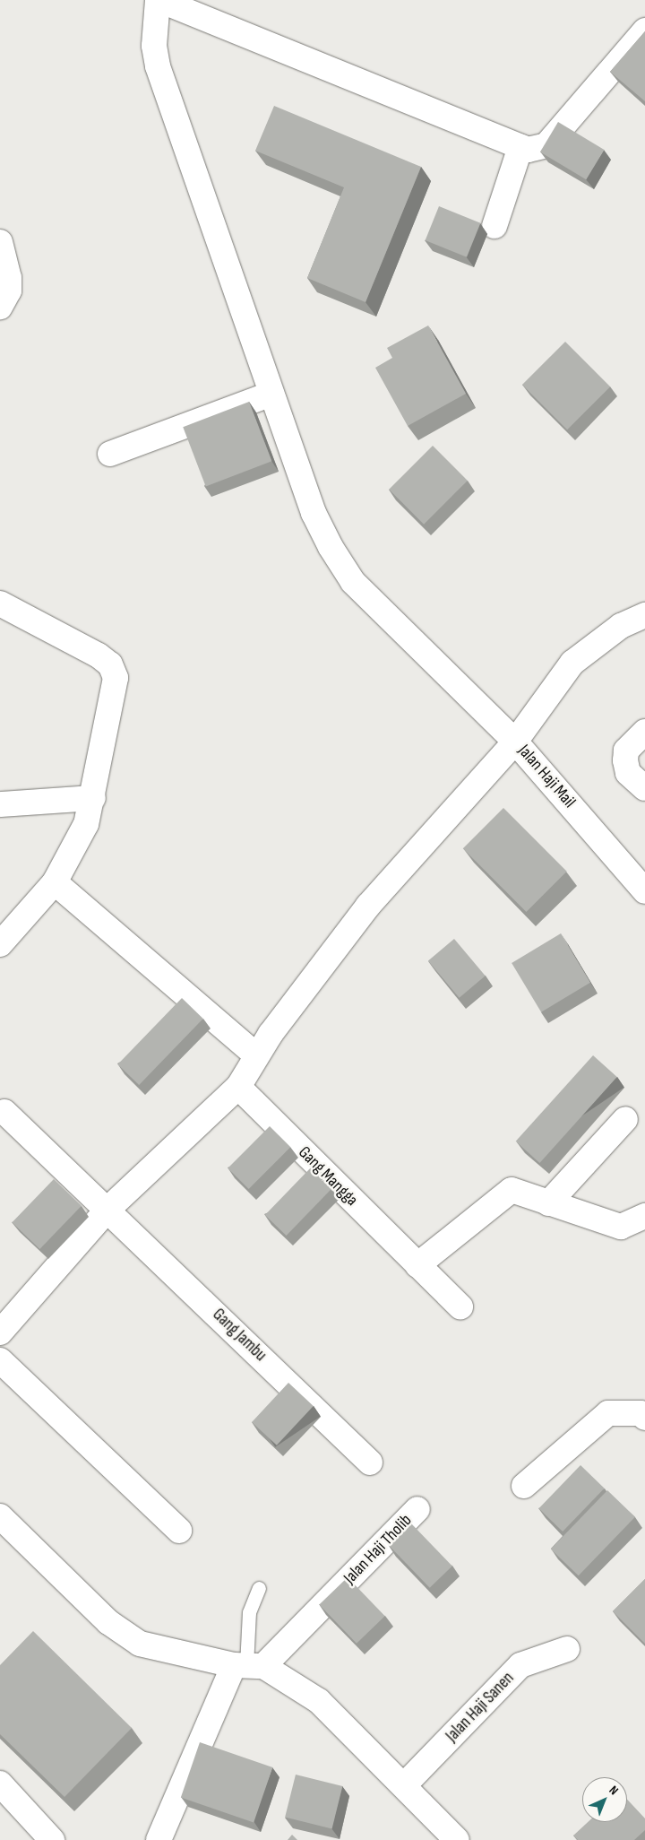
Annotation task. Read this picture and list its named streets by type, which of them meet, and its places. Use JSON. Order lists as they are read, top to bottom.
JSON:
{
  "streets": {
    "street": [
      "Jalan Haji Mail",
      "Gang Mangga",
      "Gang Jambu",
      "Jalan Haji Tholib",
      "Jalan Haji Sanen"
    ]
  },
  "north": "top right"
}
